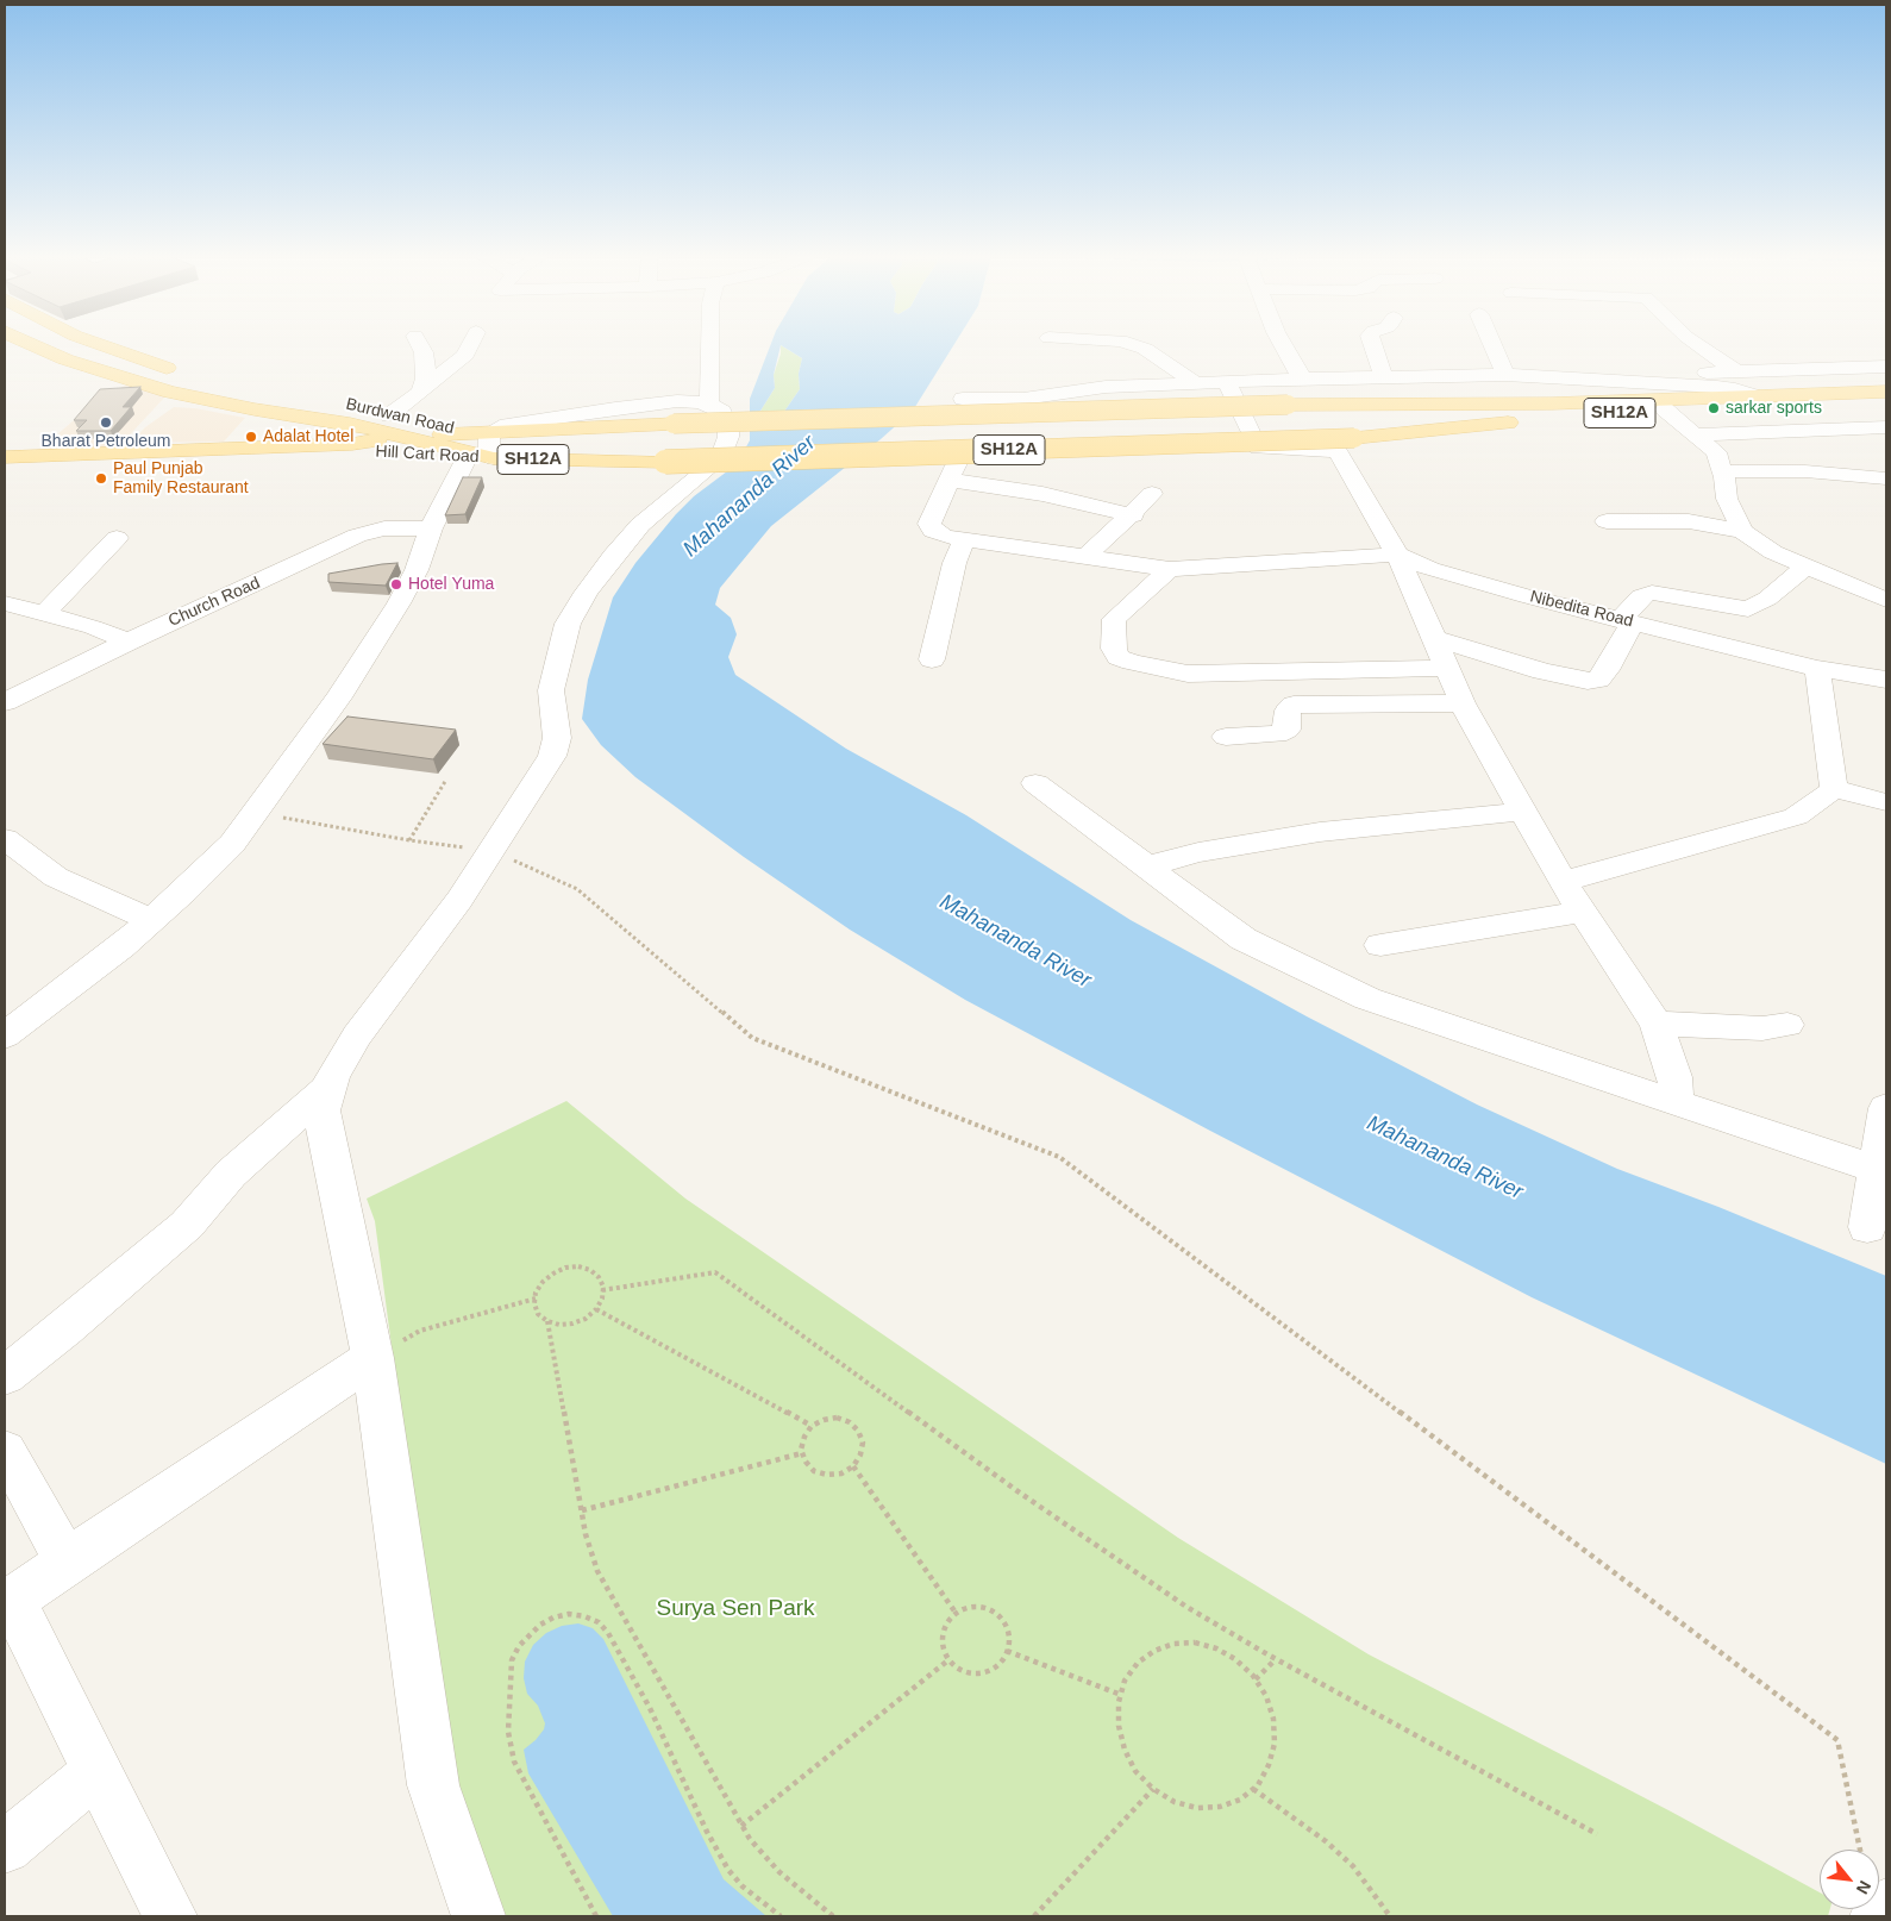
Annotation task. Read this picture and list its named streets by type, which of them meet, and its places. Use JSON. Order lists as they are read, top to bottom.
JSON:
{
  "streets": {
    "main road": ["SH12A", "Burdwan Road", "Hill Cart Road"],
    "street": ["Church Road", "Nibedita Road"]
  },
  "crossings": [
    ["SH12A", "Hill Cart Road"],
    ["Burdwan Road", "Hill Cart Road"]
  ],
  "water": ["Mahananda River"],
  "parks": ["Surya Sen Park"],
  "places": [
    "sarkar sports",
    "Bharat Petroleum",
    "Adalat Hotel",
    "Paul Punjab Family Restaurant",
    "Hotel Yuma"
  ],
  "north": "bottom right"
}
